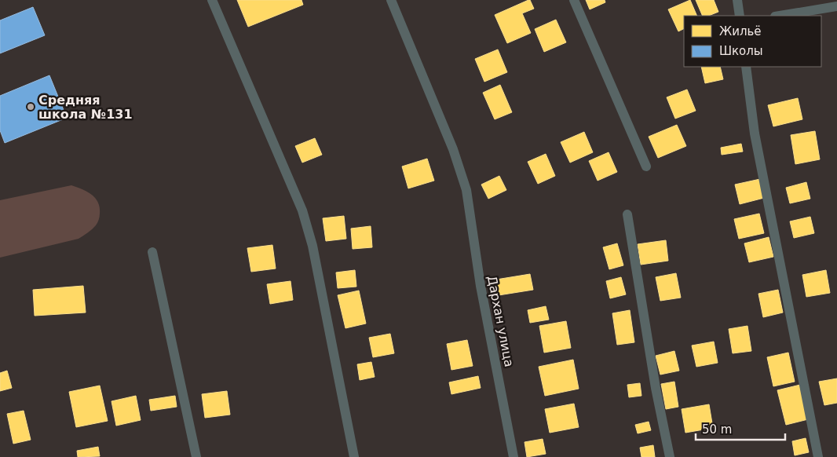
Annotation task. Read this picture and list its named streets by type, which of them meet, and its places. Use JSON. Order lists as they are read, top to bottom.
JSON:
{
  "streets": {
    "street": ["Дархан улица"]
  },
  "places": ["Средняя школа №131"],
  "legend": ["Жильё", "Школы"],
  "scale_bar": "50 m"
}
